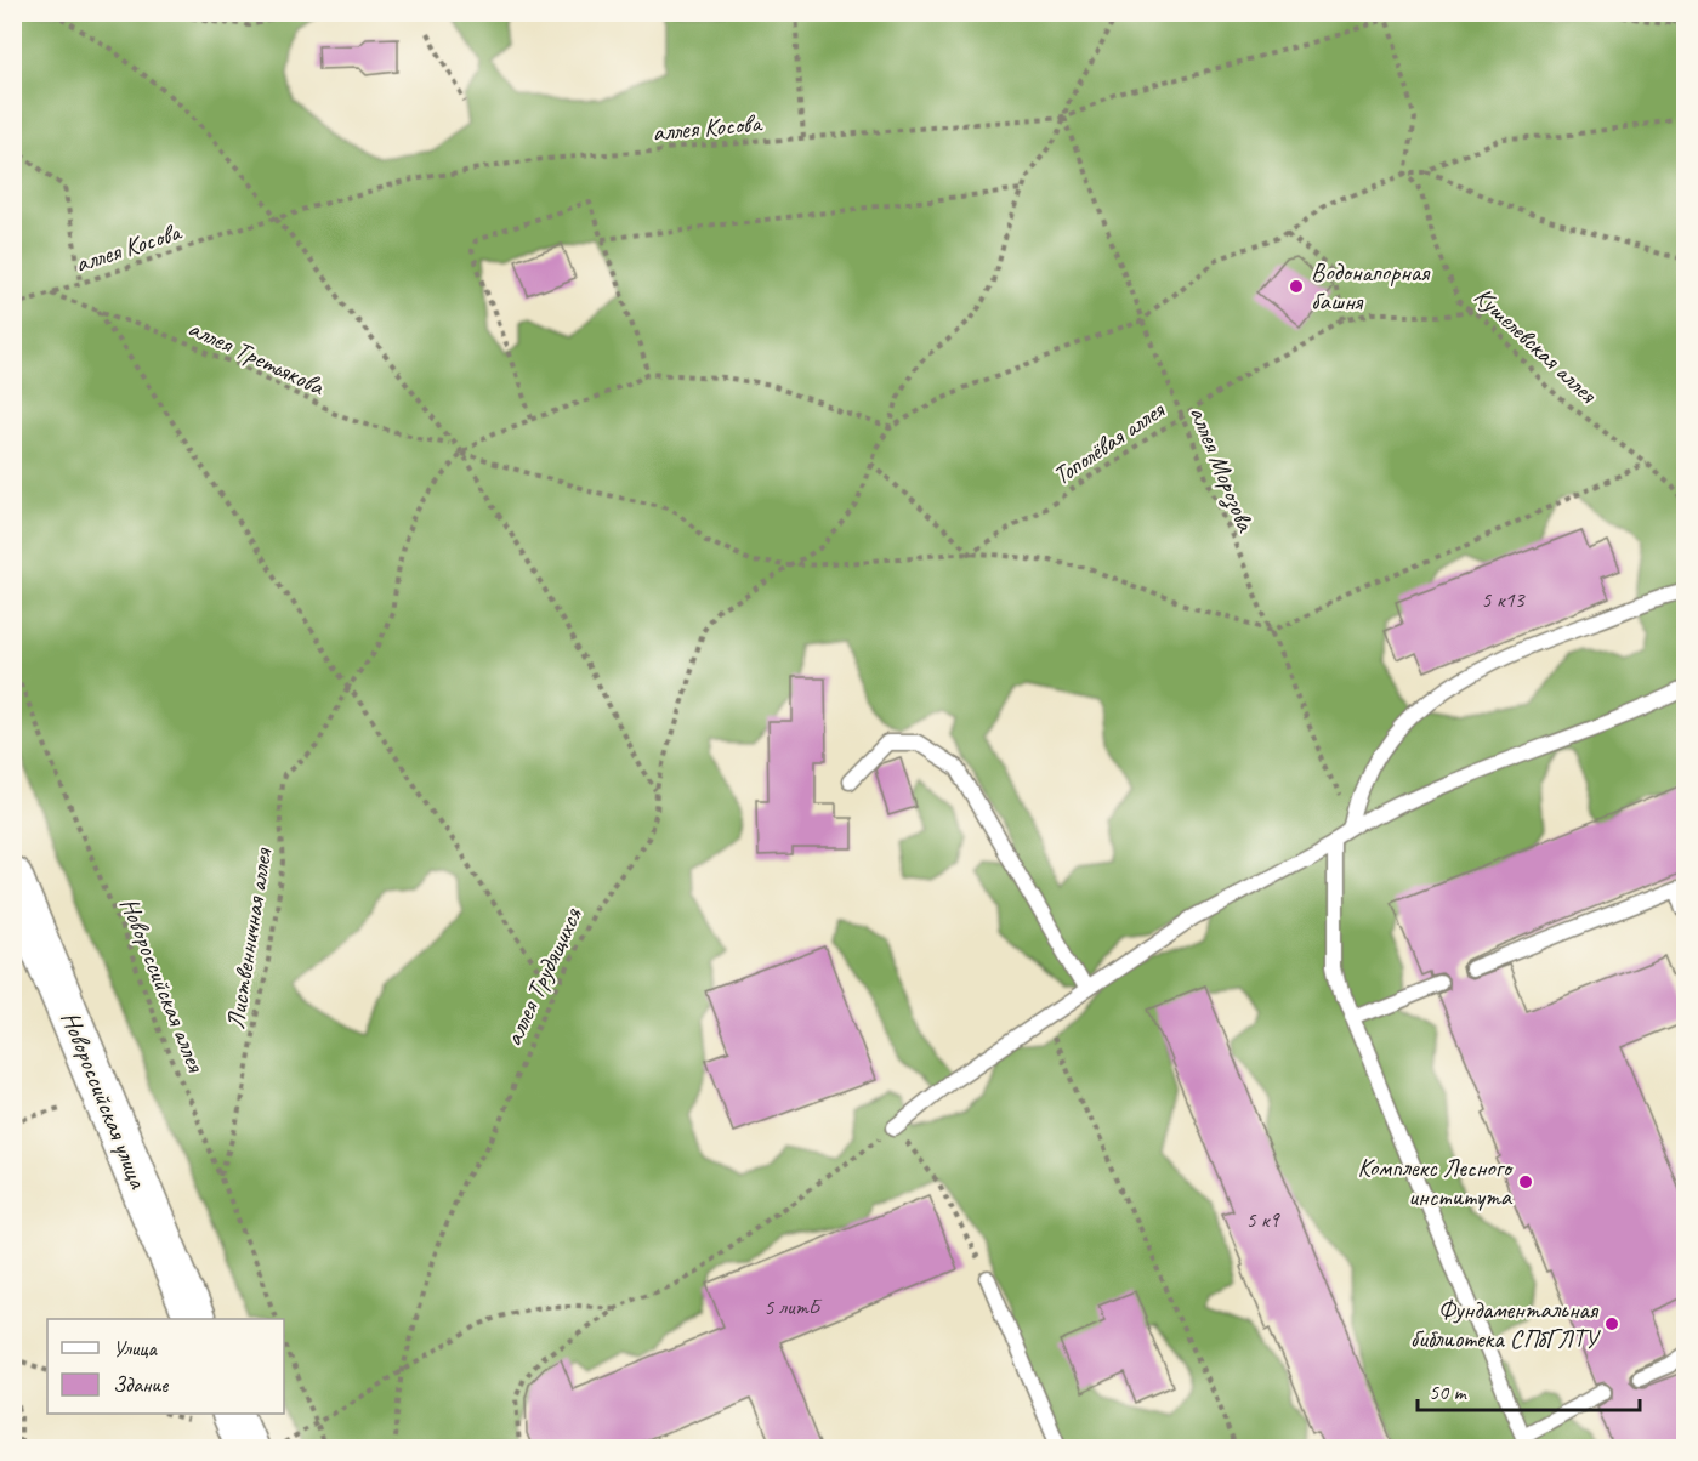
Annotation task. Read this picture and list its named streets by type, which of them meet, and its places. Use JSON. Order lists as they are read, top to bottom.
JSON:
{
  "streets": {
    "main road": ["Новороссийская улица"],
    "path": [
      "аллея Косова",
      "Кушелевская аллея",
      "аллея Третьякова",
      "Тополёвая аллея",
      "аллея Морозова",
      "Лиственничная аллея",
      "аллея Трудящихся",
      "Новороссийская аллея"
    ]
  },
  "crossings": [
    ["аллея Косова", "аллея Третьякова"],
    ["аллея Косова", "аллея Морозова"],
    ["аллея Косова", "аллея Трудящихся"],
    ["Кушелевская аллея", "Тополёвая аллея"],
    ["Тополёвая аллея", "аллея Морозова"],
    ["аллея Морозова", "аллея Трудящихся"],
    ["Лиственничная аллея", "Новороссийская аллея"]
  ],
  "places": ["Водонапорная башня", "Комплекс Лесного института", "Фундаментальная библиотека СПбГЛТУ"],
  "house_numbers": ["5 к13", "5 к9", "5 литБ"],
  "legend": ["Улица", "Здание"],
  "scale_bar": "50 m"
}
